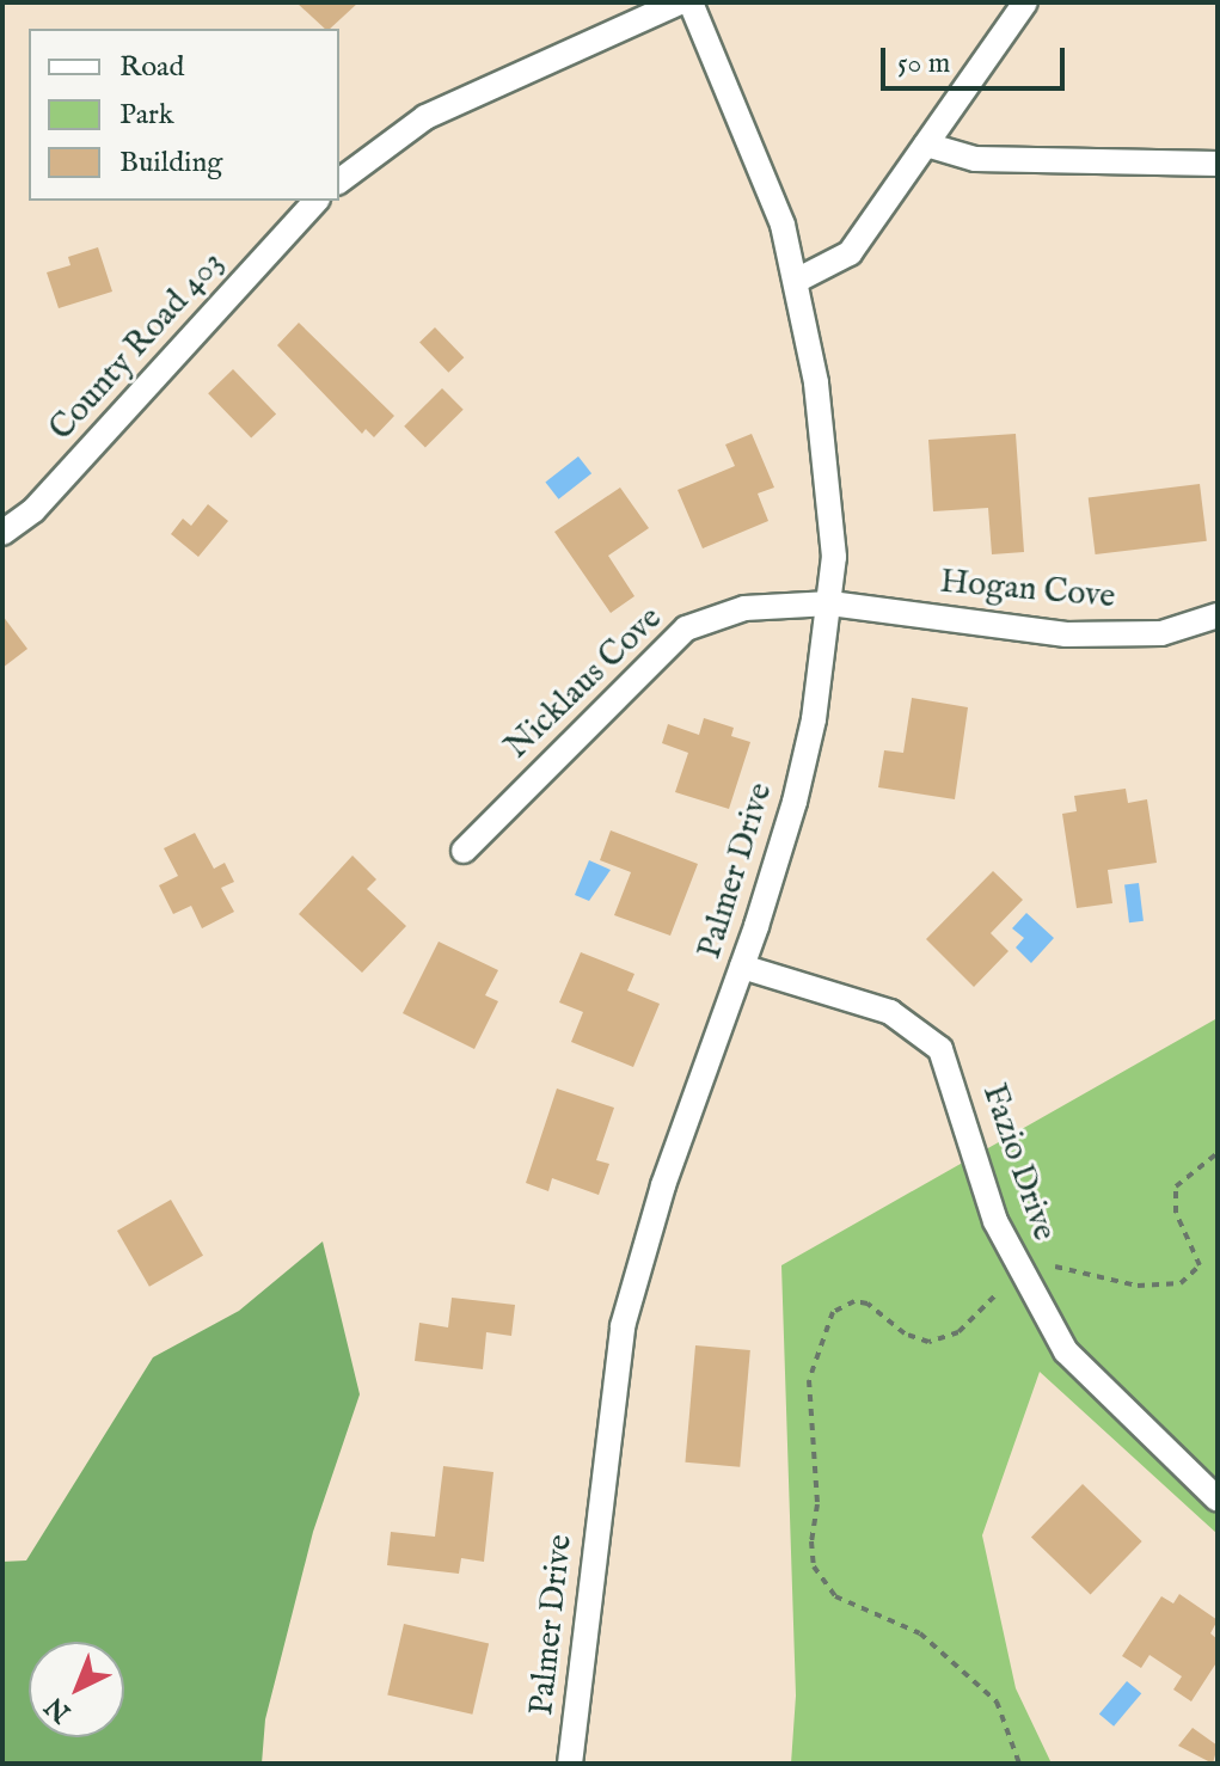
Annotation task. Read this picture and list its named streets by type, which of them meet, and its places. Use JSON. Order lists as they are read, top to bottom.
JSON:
{
  "streets": {
    "street": [
      "County Road 403",
      "Hogan Cove",
      "Nicklaus Cove",
      "Palmer Drive",
      "Fazio Drive"
    ]
  },
  "crossings": [
    ["Hogan Cove", "Nicklaus Cove"],
    ["Hogan Cove", "Palmer Drive"],
    ["Nicklaus Cove", "Palmer Drive"],
    ["Palmer Drive", "Fazio Drive"]
  ],
  "legend": ["Road", "Park", "Building"],
  "scale_bar": "50 m",
  "north": "bottom left"
}
